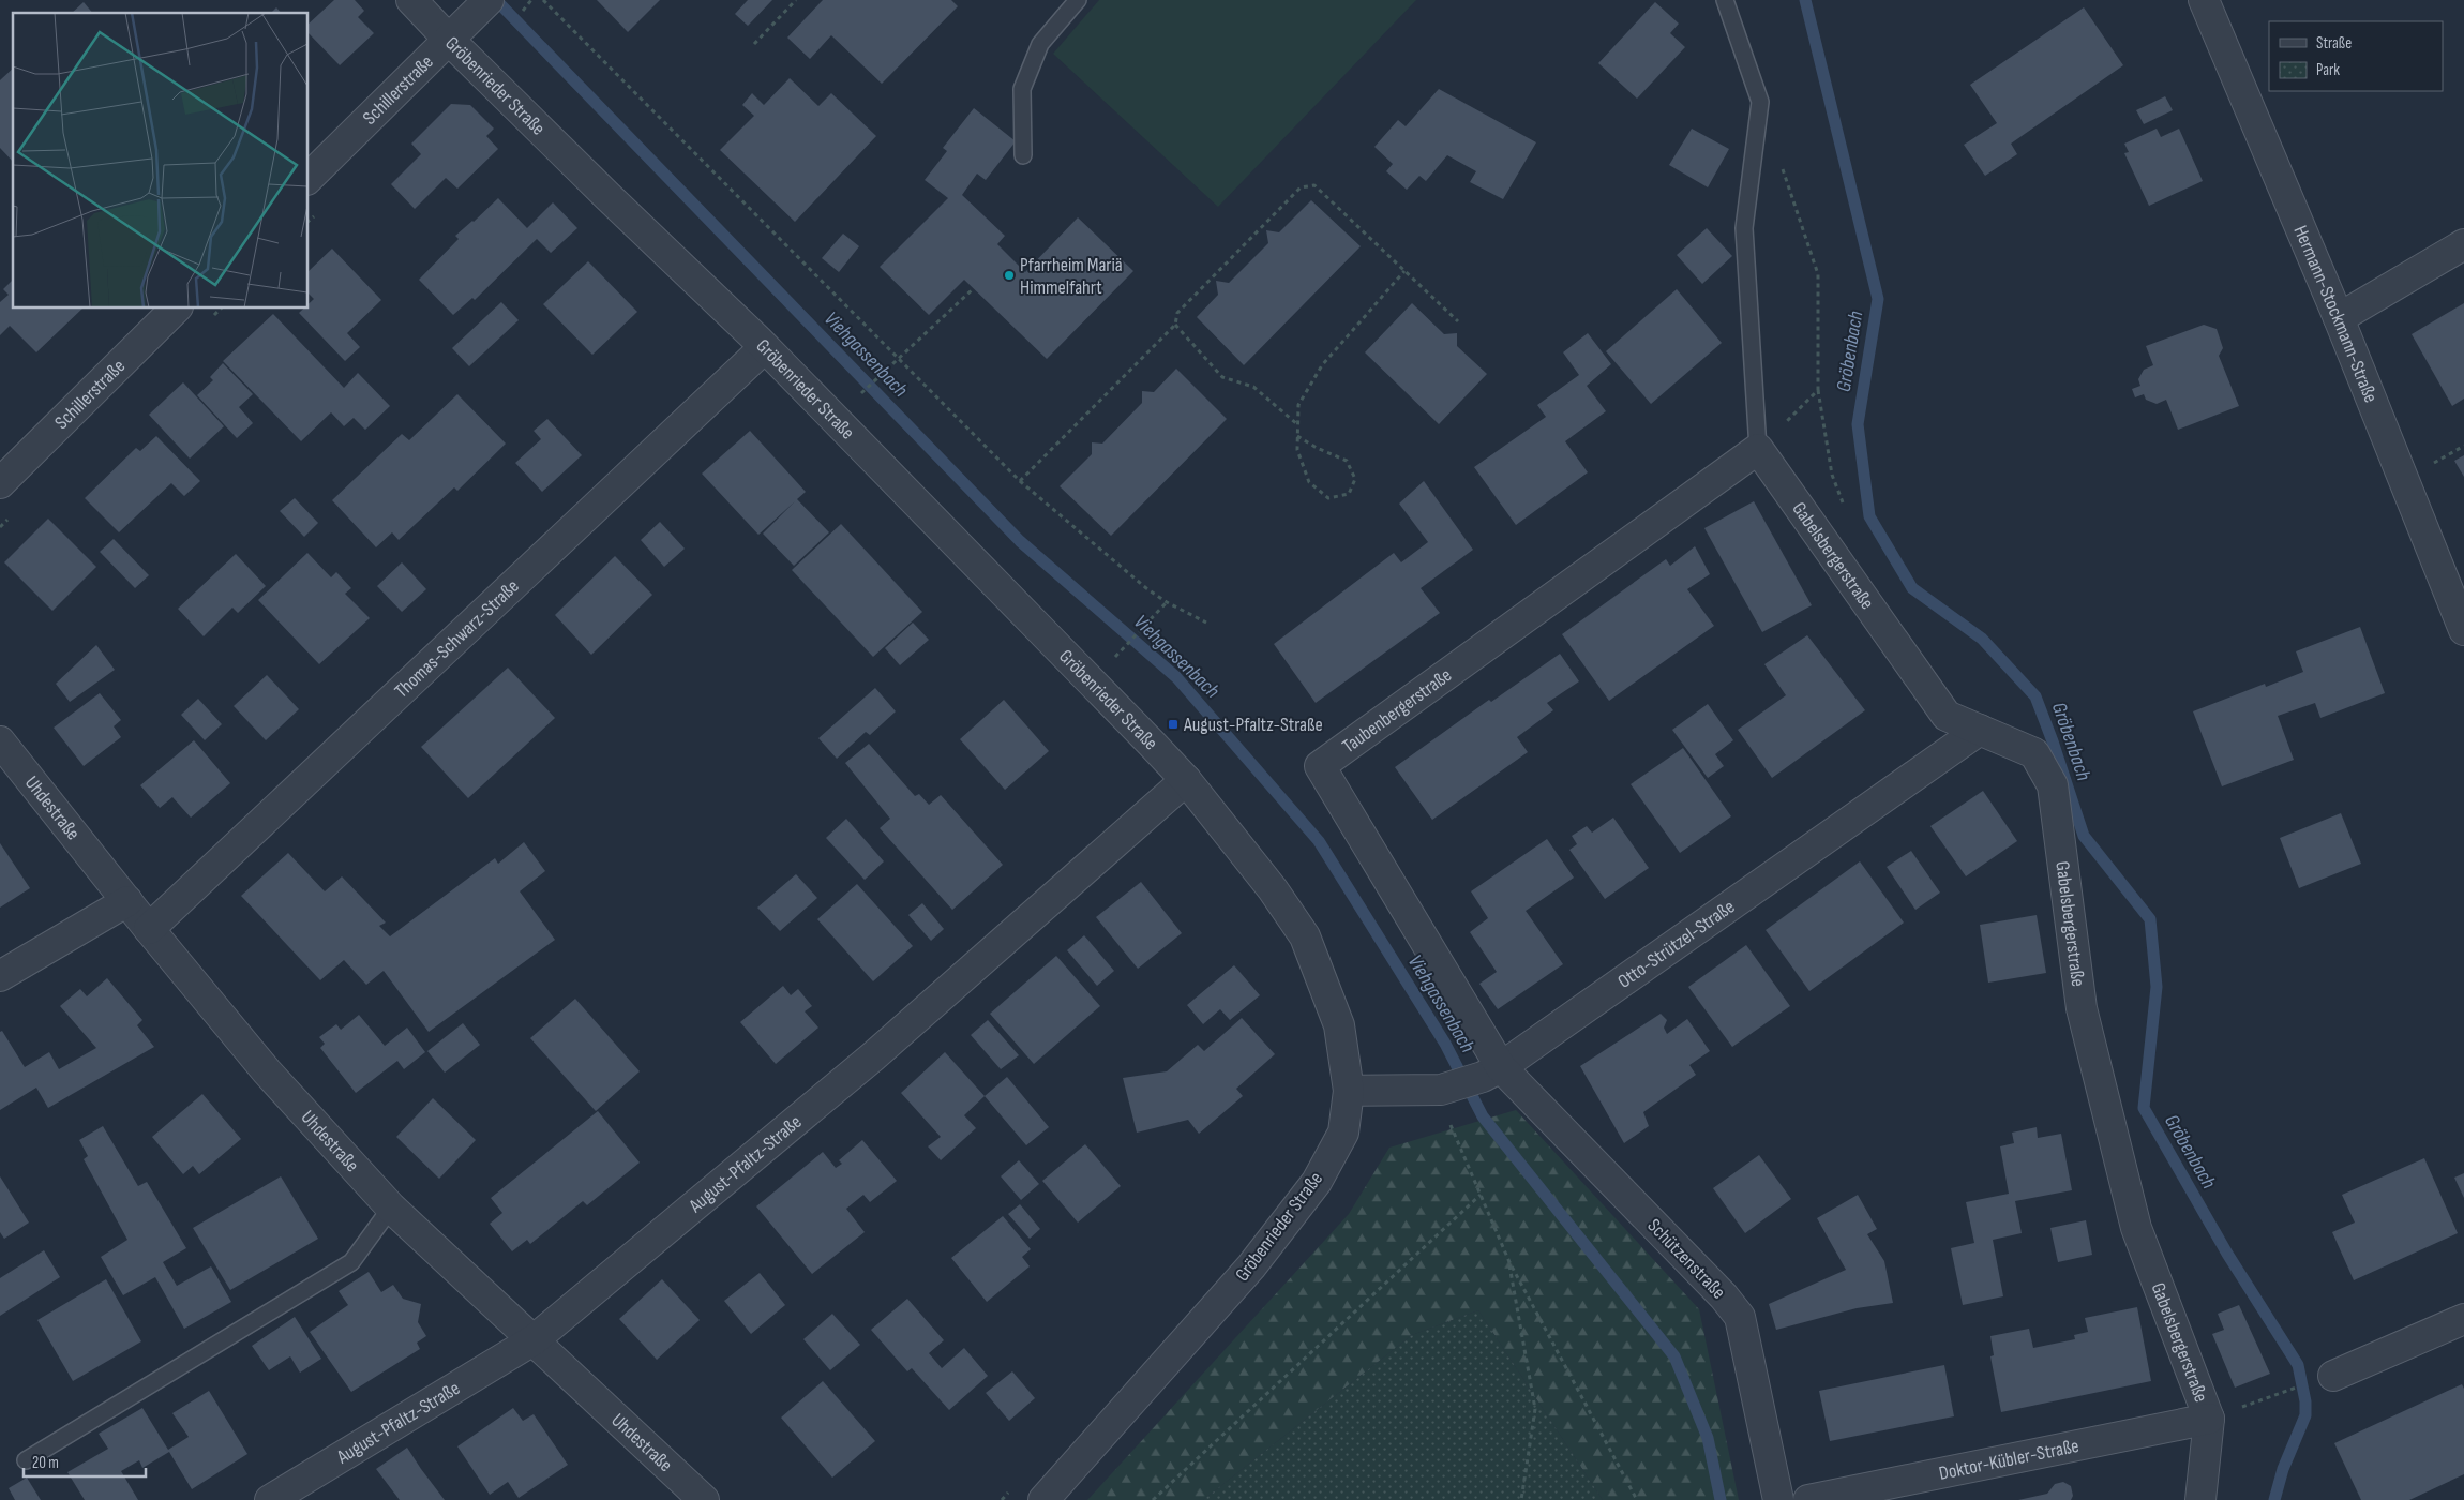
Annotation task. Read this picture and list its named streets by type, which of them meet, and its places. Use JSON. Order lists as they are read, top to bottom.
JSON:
{
  "streets": {
    "street": [
      "Gröbenrieder Straße",
      "Schillerstraße",
      "Hermann-Stockmann-Straße",
      "Gabelsbergerstraße",
      "Thomas-Schwarz-Straße",
      "Taubenbergerstraße",
      "Uhdestraße",
      "Otto-Strützel-Straße",
      "August-Pfaltz-Straße",
      "Schützenstraße",
      "Doktor-Kübler-Straße"
    ]
  },
  "crossings": [
    ["Gröbenrieder Straße", "Schillerstraße"],
    ["Gröbenrieder Straße", "Thomas-Schwarz-Straße"],
    ["Gröbenrieder Straße", "Otto-Strützel-Straße"],
    ["Gröbenrieder Straße", "August-Pfaltz-Straße"],
    ["Gabelsbergerstraße", "Taubenbergerstraße"],
    ["Gabelsbergerstraße", "Otto-Strützel-Straße"],
    ["Gabelsbergerstraße", "Doktor-Kübler-Straße"],
    ["Thomas-Schwarz-Straße", "Uhdestraße"],
    ["Taubenbergerstraße", "Otto-Strützel-Straße"],
    ["Taubenbergerstraße", "Schützenstraße"],
    ["Uhdestraße", "August-Pfaltz-Straße"],
    ["Otto-Strützel-Straße", "Schützenstraße"]
  ],
  "water": ["Gröbenbach", "Viehgassenbach"],
  "places": {
    "other": ["Pfarrheim Mariä Himmelfahrt"],
    "transit": ["August-Pfaltz-Straße"]
  },
  "legend": ["Straße", "Park"],
  "scale_bar": "20 m"
}
